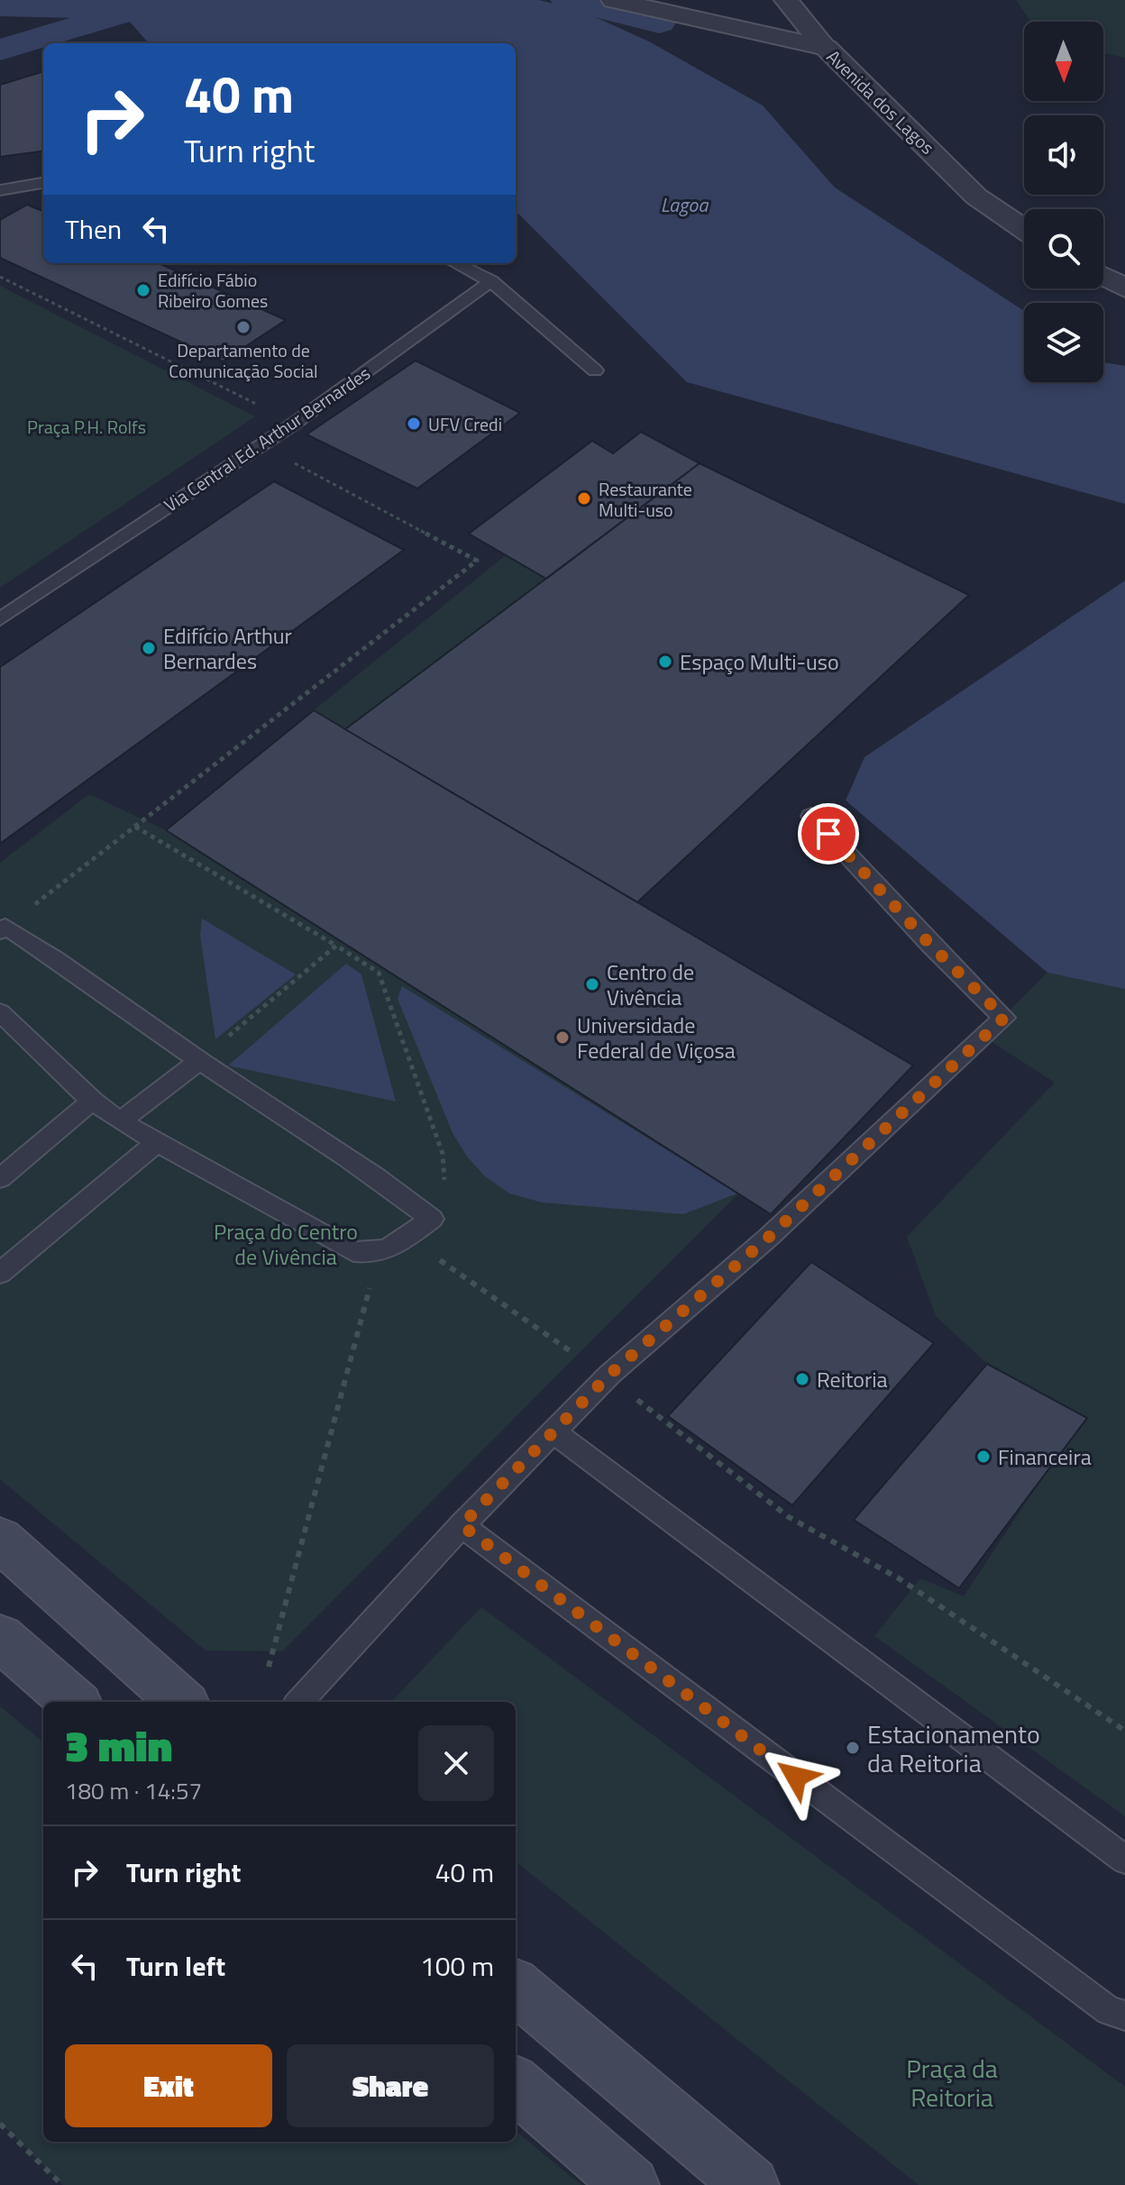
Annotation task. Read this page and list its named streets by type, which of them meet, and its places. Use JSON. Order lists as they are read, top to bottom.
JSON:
{
  "streets": {
    "street": ["Avenida dos Lagos"],
    "lane": ["Via Central Ed. Arthur Bernardes"]
  },
  "water": ["Lagoa"],
  "parks": ["Praça P.H. Rolfs", "Praça do Centro de Vivência", "Praça da Reitoria"],
  "places": [
    "Edifício Fábio Ribeiro Gomes",
    "Departamento de Comunicação Social",
    "UFV Credi",
    "Restaurante Multi-uso",
    "Edifício Arthur Bernardes",
    "Espaço Multi-uso",
    "Centro de Vivência",
    "Universidade Federal de Viçosa",
    "Reitoria",
    "Financeira",
    "Estacionamento da Reitoria"
  ],
  "north": "bottom",
  "page": {
    "turn": ["40 m", "Turn right"],
    "then": "Then",
    "heading": ["3 min", "180 m · 14:57"],
    "list": [
      {
        "name": "Turn right",
        "value": "40 m"
      },
      {
        "name": "Turn left",
        "value": "100 m"
      }
    ],
    "buttons": ["Exit", "Share"]
  }
}
